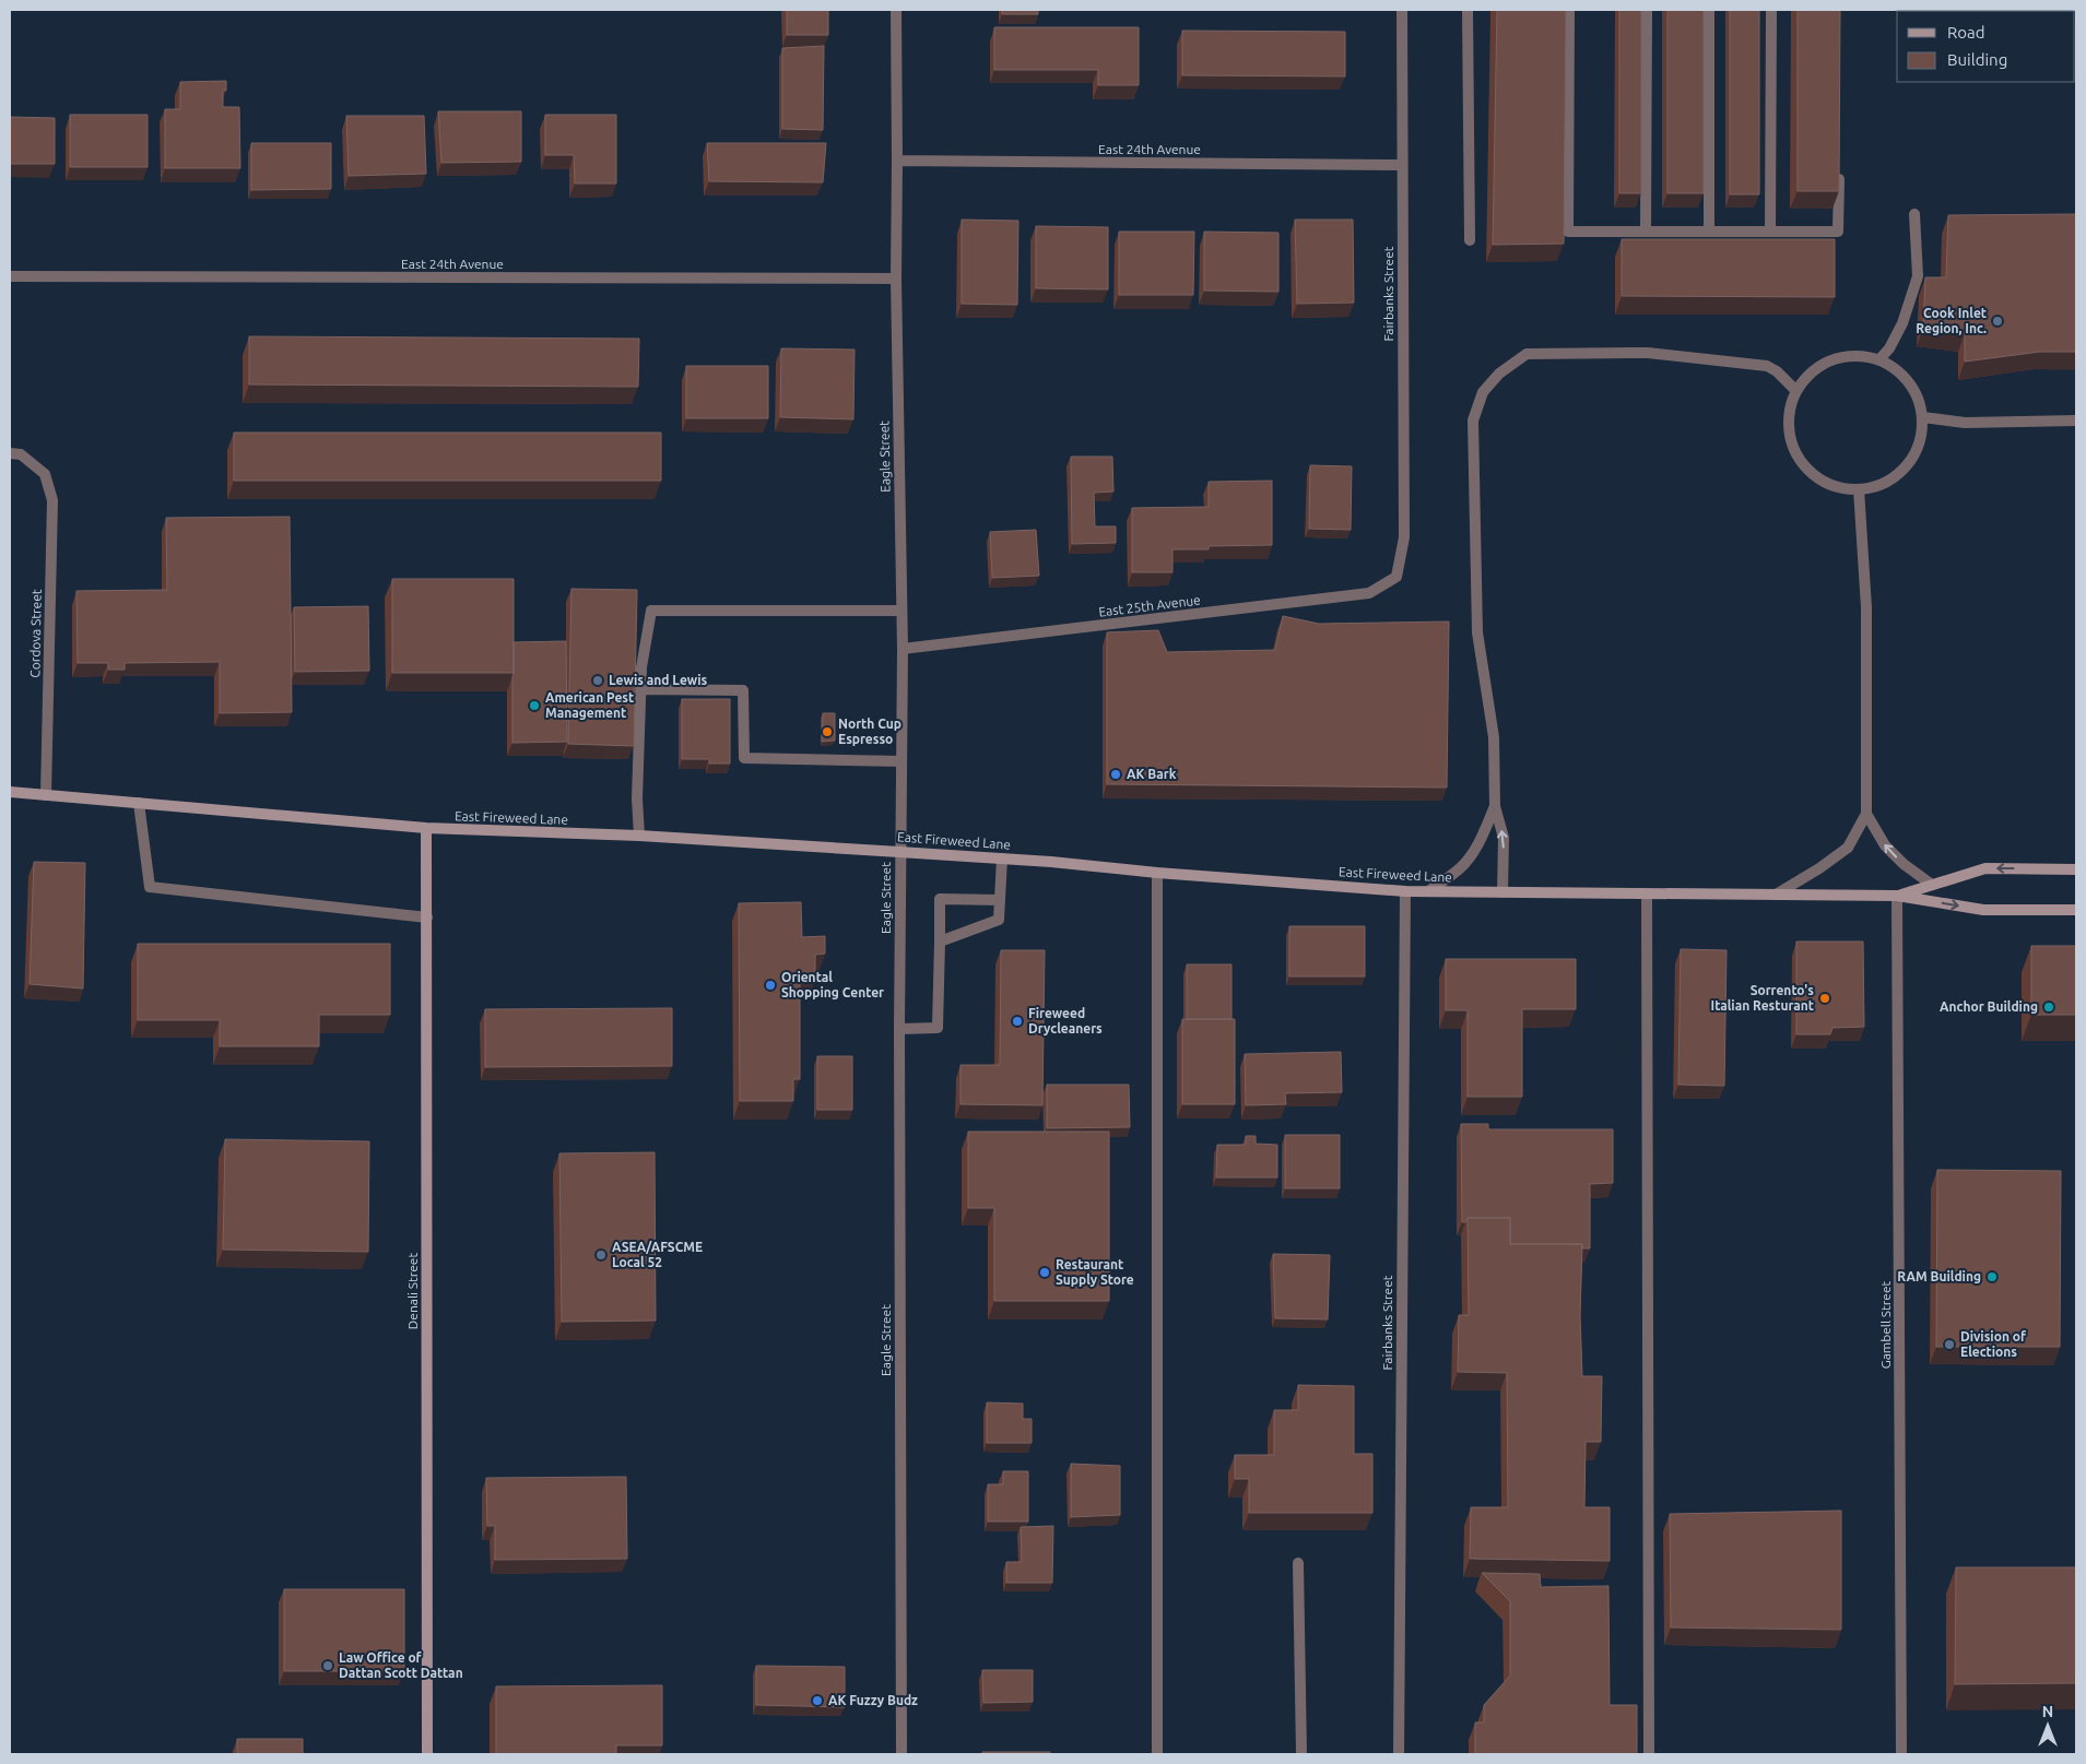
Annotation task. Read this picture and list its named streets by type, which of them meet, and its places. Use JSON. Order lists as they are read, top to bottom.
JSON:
{
  "streets": {
    "main road": ["East Fireweed Lane", "Denali Street"],
    "street": [
      "East 24th Avenue",
      "Fairbanks Street",
      "Eagle Street",
      "East 25th Avenue",
      "Cordova Street",
      "Gambell Street"
    ]
  },
  "crossings": [
    ["East 24th Avenue", "Fairbanks Street"],
    ["East 24th Avenue", "Eagle Street"],
    ["Fairbanks Street", "East 25th Avenue"],
    ["Fairbanks Street", "East Fireweed Lane"],
    ["Eagle Street", "East 25th Avenue"],
    ["Eagle Street", "East Fireweed Lane"],
    ["Cordova Street", "East Fireweed Lane"],
    ["East Fireweed Lane", "Denali Street"],
    ["East Fireweed Lane", "Gambell Street"]
  ],
  "places": [
    "Cook Inlet Region, Inc.",
    "Lewis and Lewis",
    "American Pest Management",
    "North Cup Espresso",
    "AK Bark",
    "Oriental Shopping Center",
    "Sorrento's Italian Resturant",
    "Anchor Building",
    "Fireweed Drycleaners",
    "ASEA/AFSCME Local 52",
    "Restaurant Supply Store",
    "RAM Building",
    "Division of Elections",
    "Law Office of Dattan Scott Dattan",
    "AK Fuzzy Budz"
  ],
  "legend": ["Road", "Building"],
  "north": "top"
}
